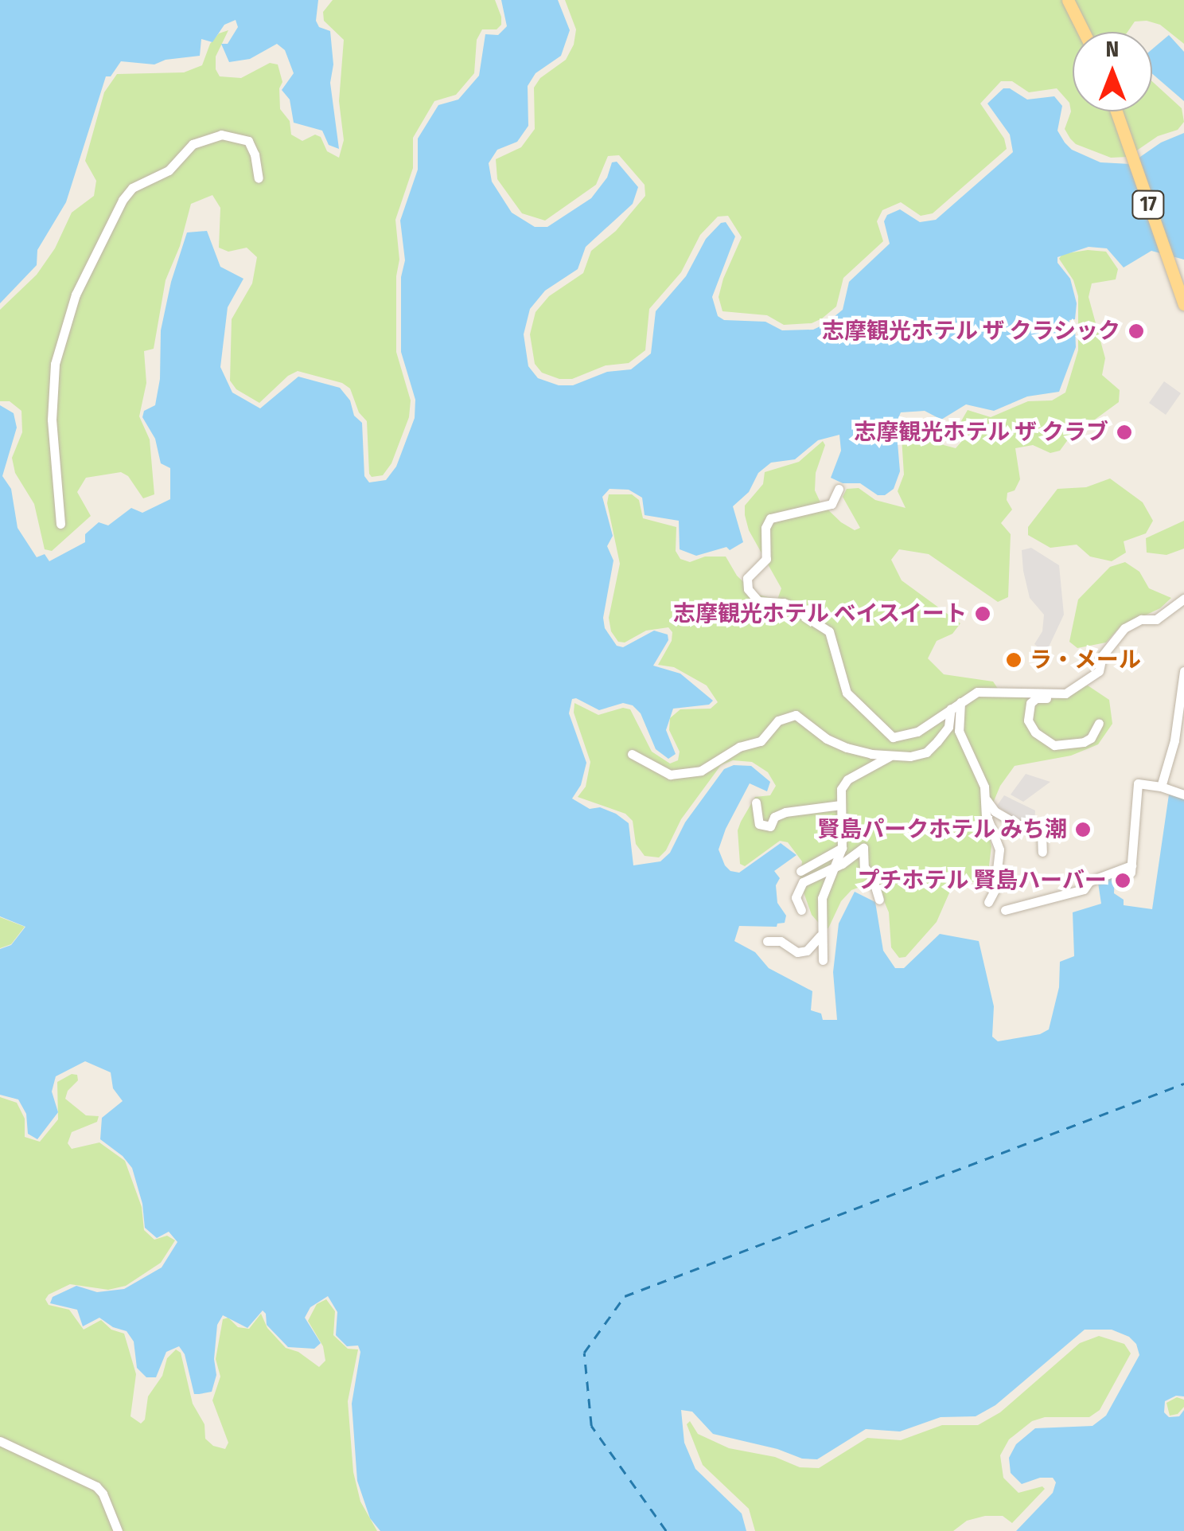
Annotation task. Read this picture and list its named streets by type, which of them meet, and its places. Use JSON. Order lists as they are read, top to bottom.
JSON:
{
  "streets": {
    "main road": ["17"]
  },
  "places": [
    "志摩観光ホテル ザ クラシック",
    "志摩観光ホテル ザ クラブ",
    "志摩観光ホテル ベイスイート",
    "ラ・メール",
    "賢島パークホテル みち潮",
    "プチホテル 賢島ハーバー"
  ],
  "north": "top"
}
